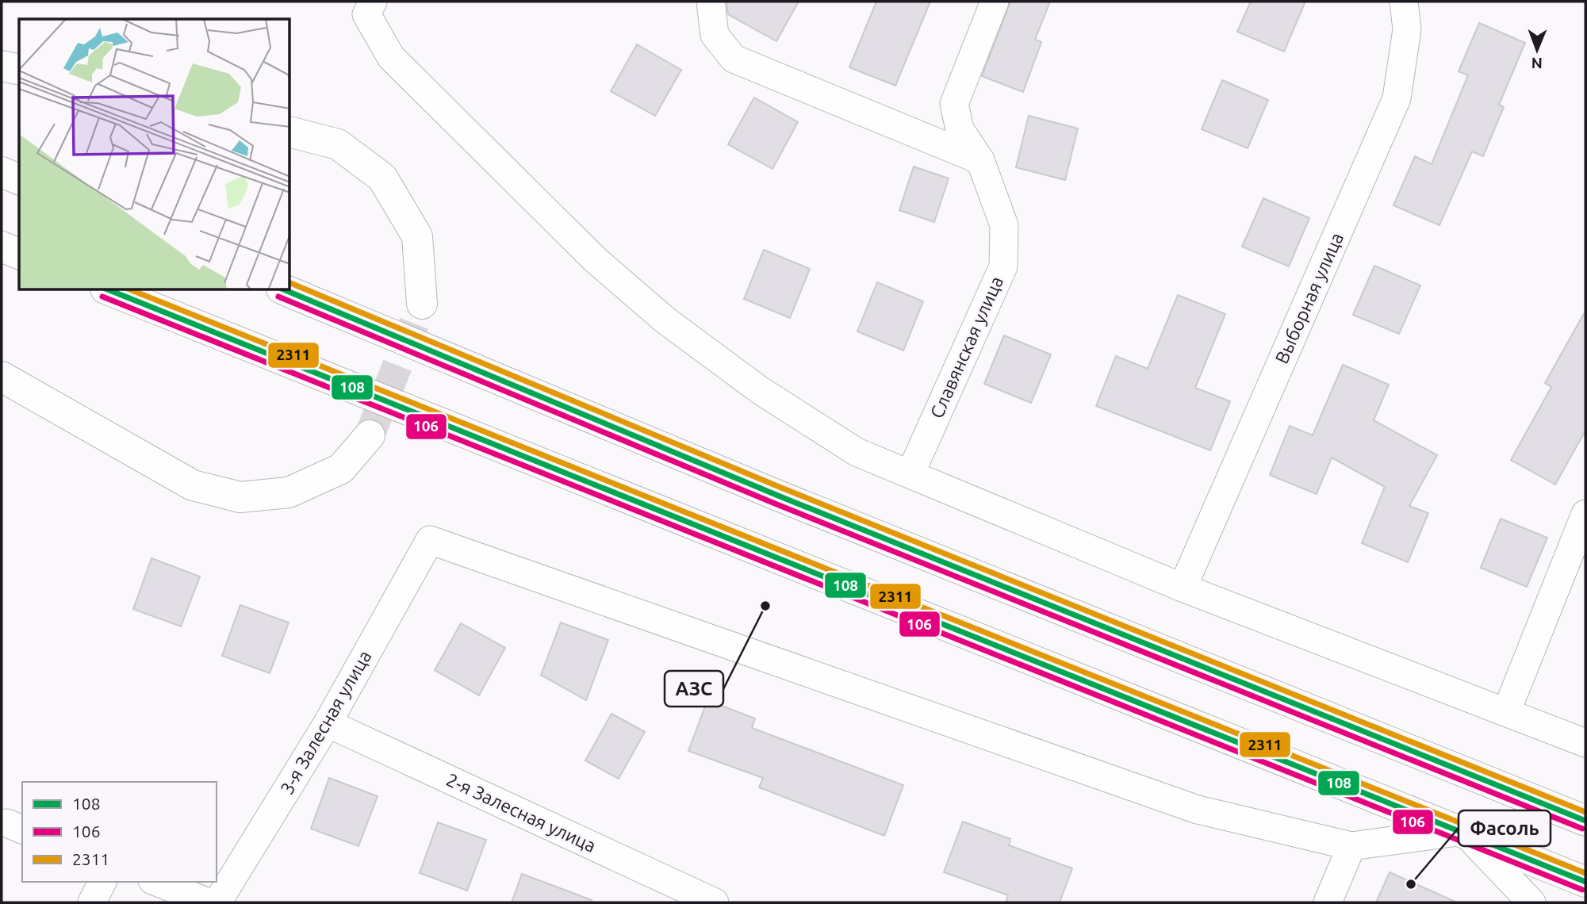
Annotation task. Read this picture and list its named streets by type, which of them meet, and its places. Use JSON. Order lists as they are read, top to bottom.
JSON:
{
  "streets": {
    "street": [
      "Выборная улица",
      "Славянская улица",
      "3-я Залесная улица",
      "2-я Залесная улица"
    ]
  },
  "crossings": [
    ["3-я Залесная улица", "2-я Залесная улица"]
  ],
  "places": ["АЗС", "Фасоль"],
  "lines": ["transit line 2311", "transit line 108", "transit line 106"],
  "legend": ["108", "106", "2311"],
  "north": "bottom"
}
